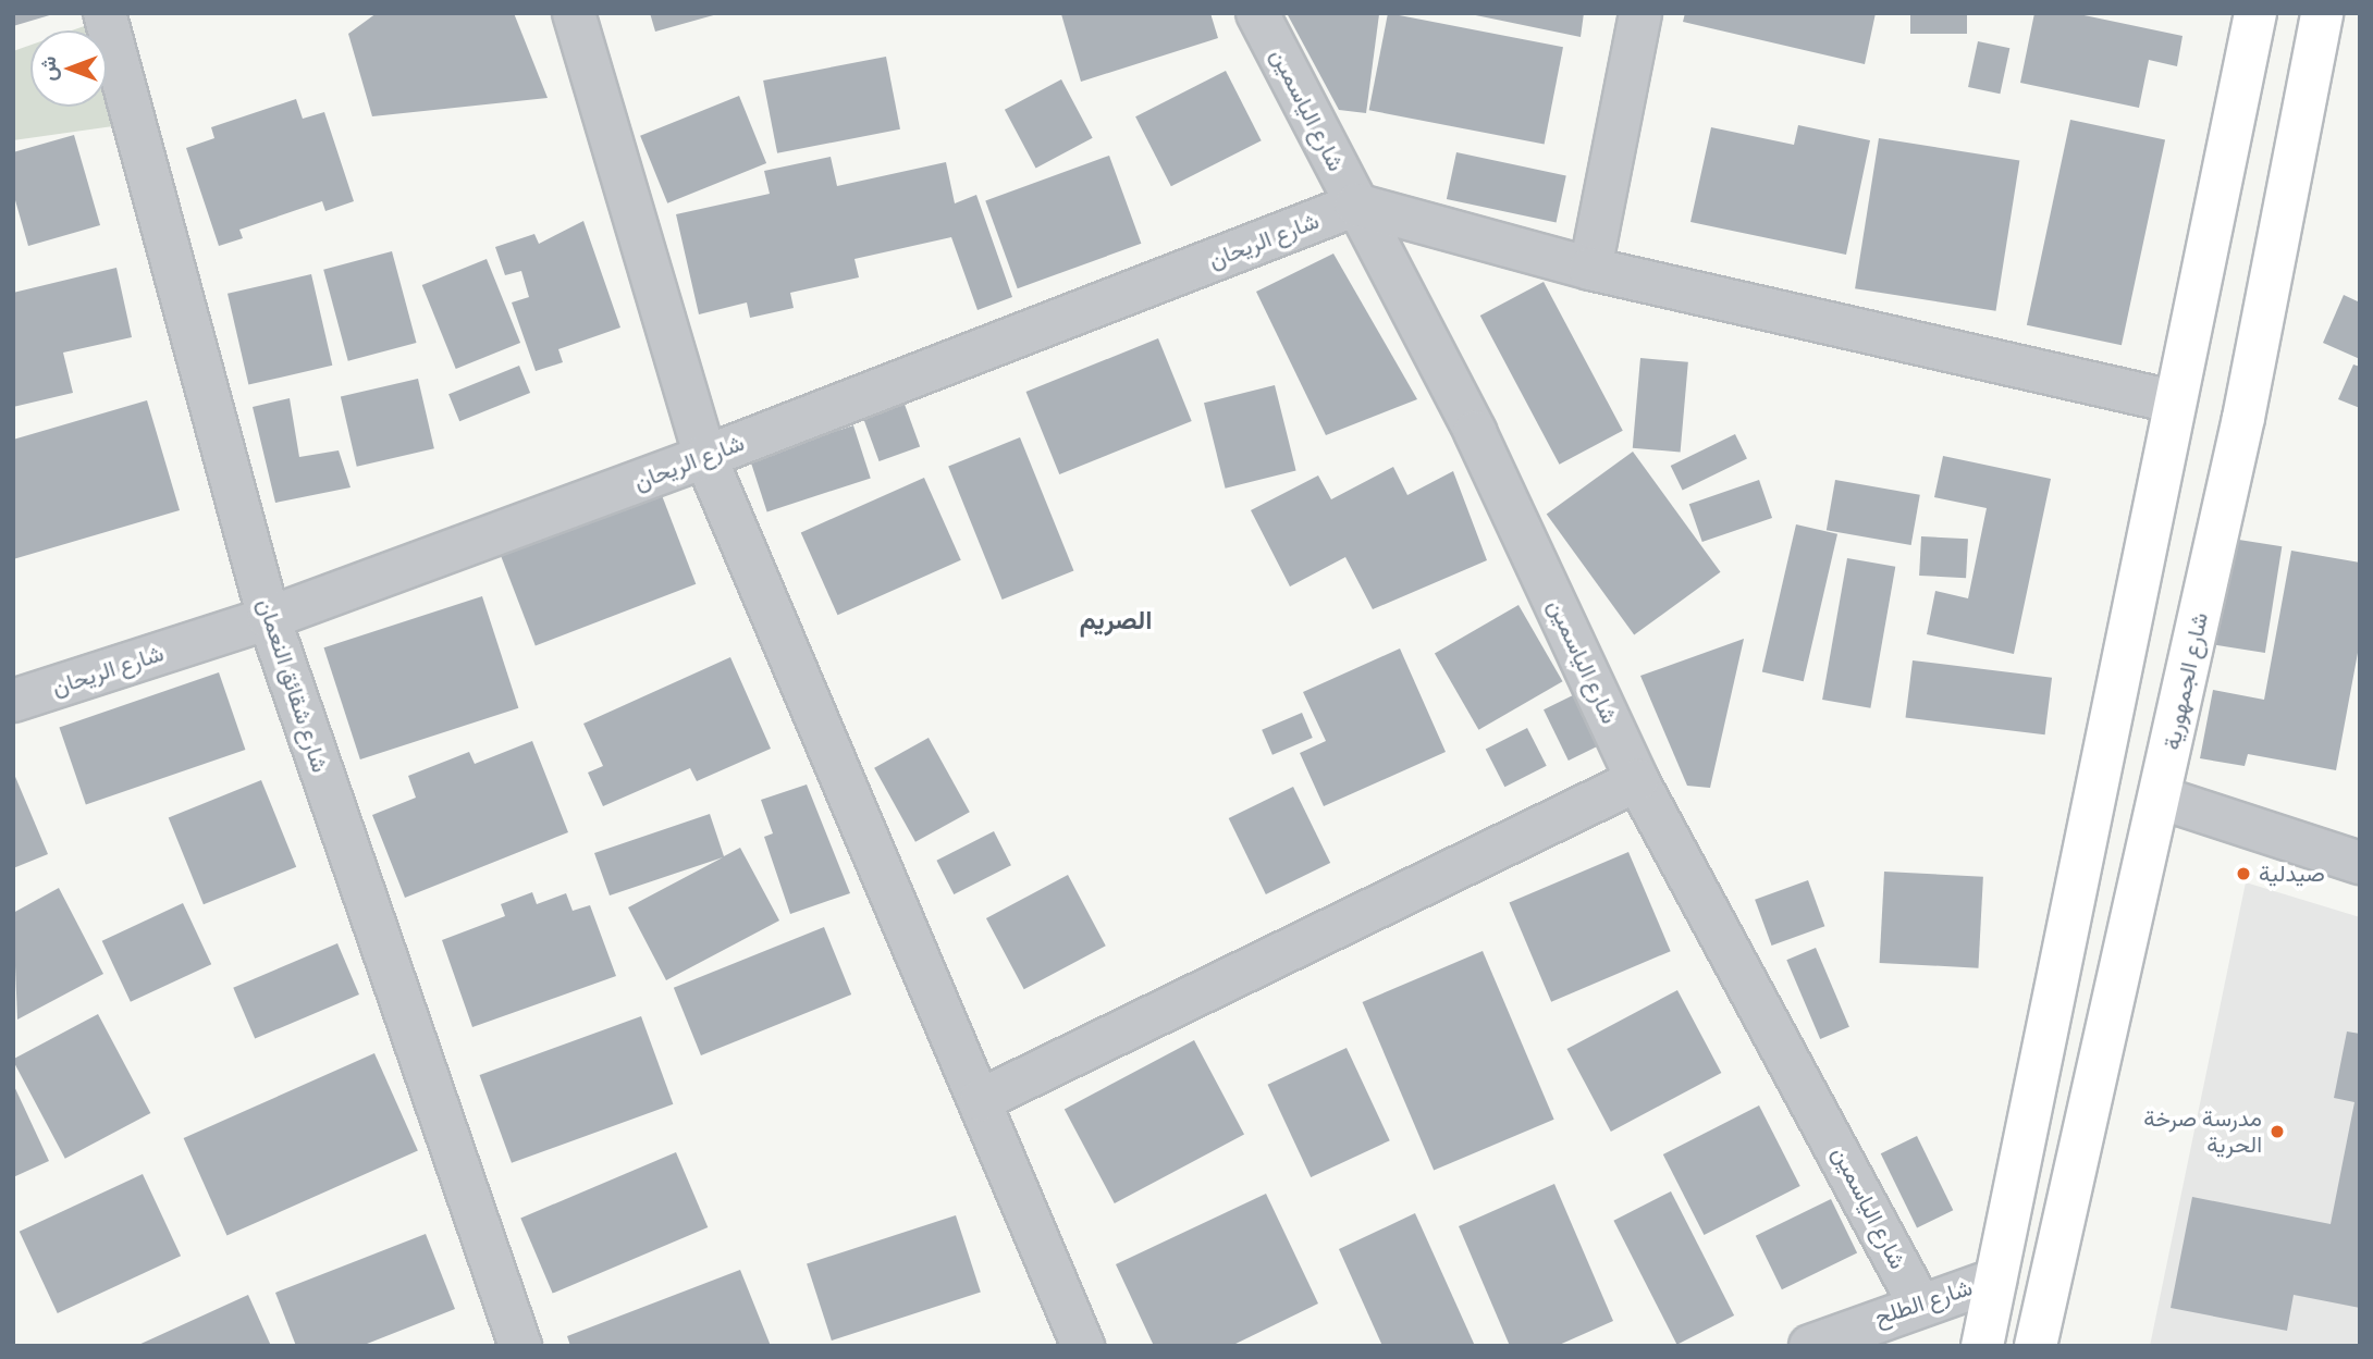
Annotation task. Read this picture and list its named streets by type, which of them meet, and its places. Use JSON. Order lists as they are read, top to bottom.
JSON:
{
  "streets": {
    "main road": ["شارع الجمهورية"],
    "street": [
      "شارع الياسمين",
      "شارع الريحان",
      "شارع شقائق النعمان",
      "شارع الطلح"
    ]
  },
  "crossings": [
    ["شارع الياسمين", "شارع الريحان"],
    ["شارع الياسمين", "شارع الطلح"],
    ["شارع الريحان", "شارع شقائق النعمان"]
  ],
  "districts": ["الصريم"],
  "places": ["صيدلية", "مدرسة صرخة الحرية"],
  "north": "left"
}
